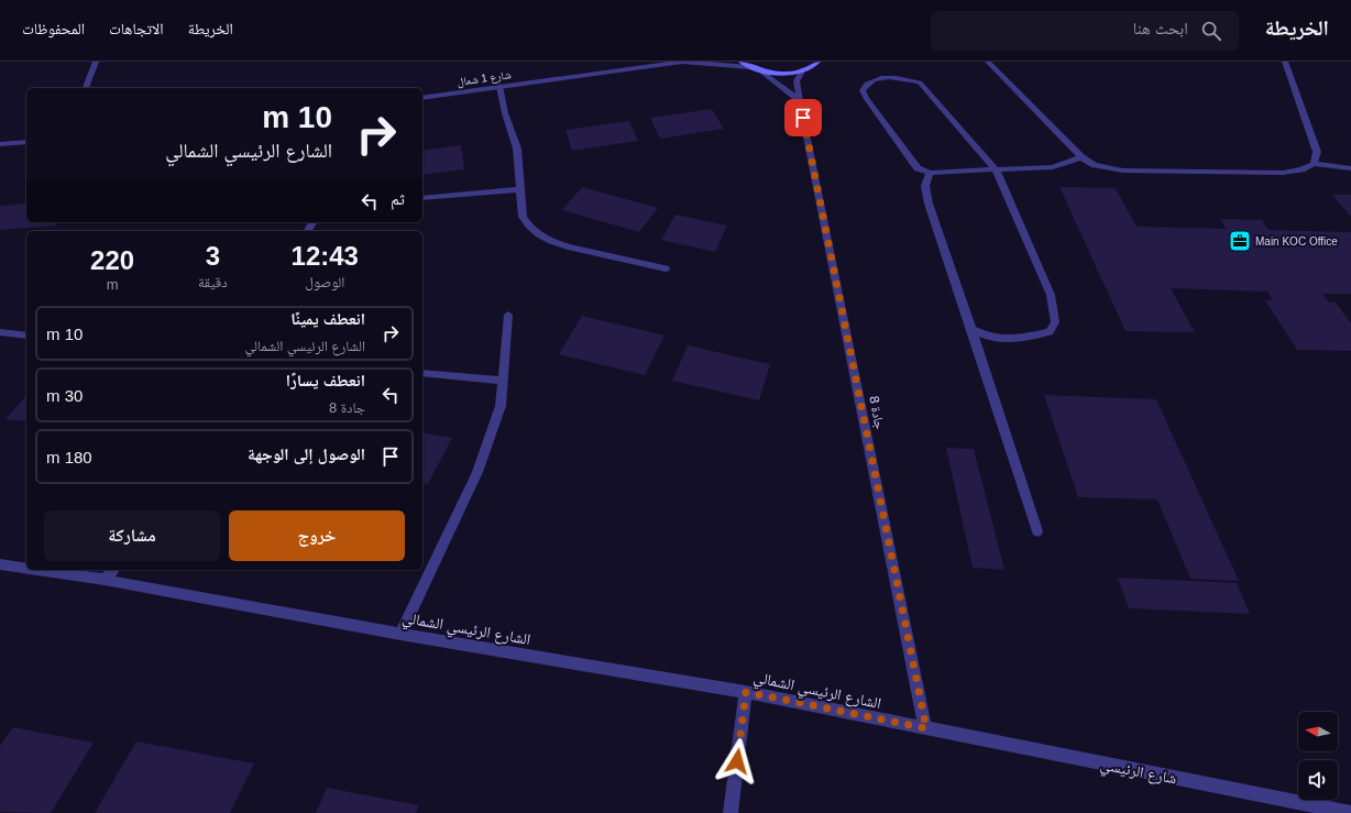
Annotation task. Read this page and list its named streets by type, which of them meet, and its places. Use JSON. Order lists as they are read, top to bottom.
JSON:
{
  "streets": {
    "street": [
      "شارع 1 شمال",
      "جادة 8",
      "الشارع الرئيسي الشمالي",
      "شارع الرئيسي"
    ]
  },
  "crossings": [
    ["جادة 8", "الشارع الرئيسي الشمالي"],
    ["جادة 8", "شارع الرئيسي"],
    ["الشارع الرئيسي الشمالي", "شارع الرئيسي"]
  ],
  "places": {
    "office": ["Main KOC Office"]
  },
  "north": "left",
  "page": {
    "header": "الخريطة",
    "search": "ابحث هنا",
    "nav": ["الخريطة", "الاتجاهات", "المحفوظات"],
    "turn": ["10 m", "الشارع الرئيسي الشمالي"],
    "then": "ثم",
    "eta": [
      "12:43",
      "الوصول",
      "3",
      "دقيقة",
      "220",
      "m"
    ],
    "list": [
      {
        "name": "انعطف يمينًا",
        "note": "الشارع الرئيسي الشمالي",
        "value": "10 m"
      },
      {
        "name": "انعطف يسارًا",
        "note": "جادة 8",
        "value": "30 m"
      },
      {
        "name": "الوصول إلى الوجهة",
        "value": "180 m"
      }
    ],
    "buttons": ["خروج", "مشاركة"]
  }
}
